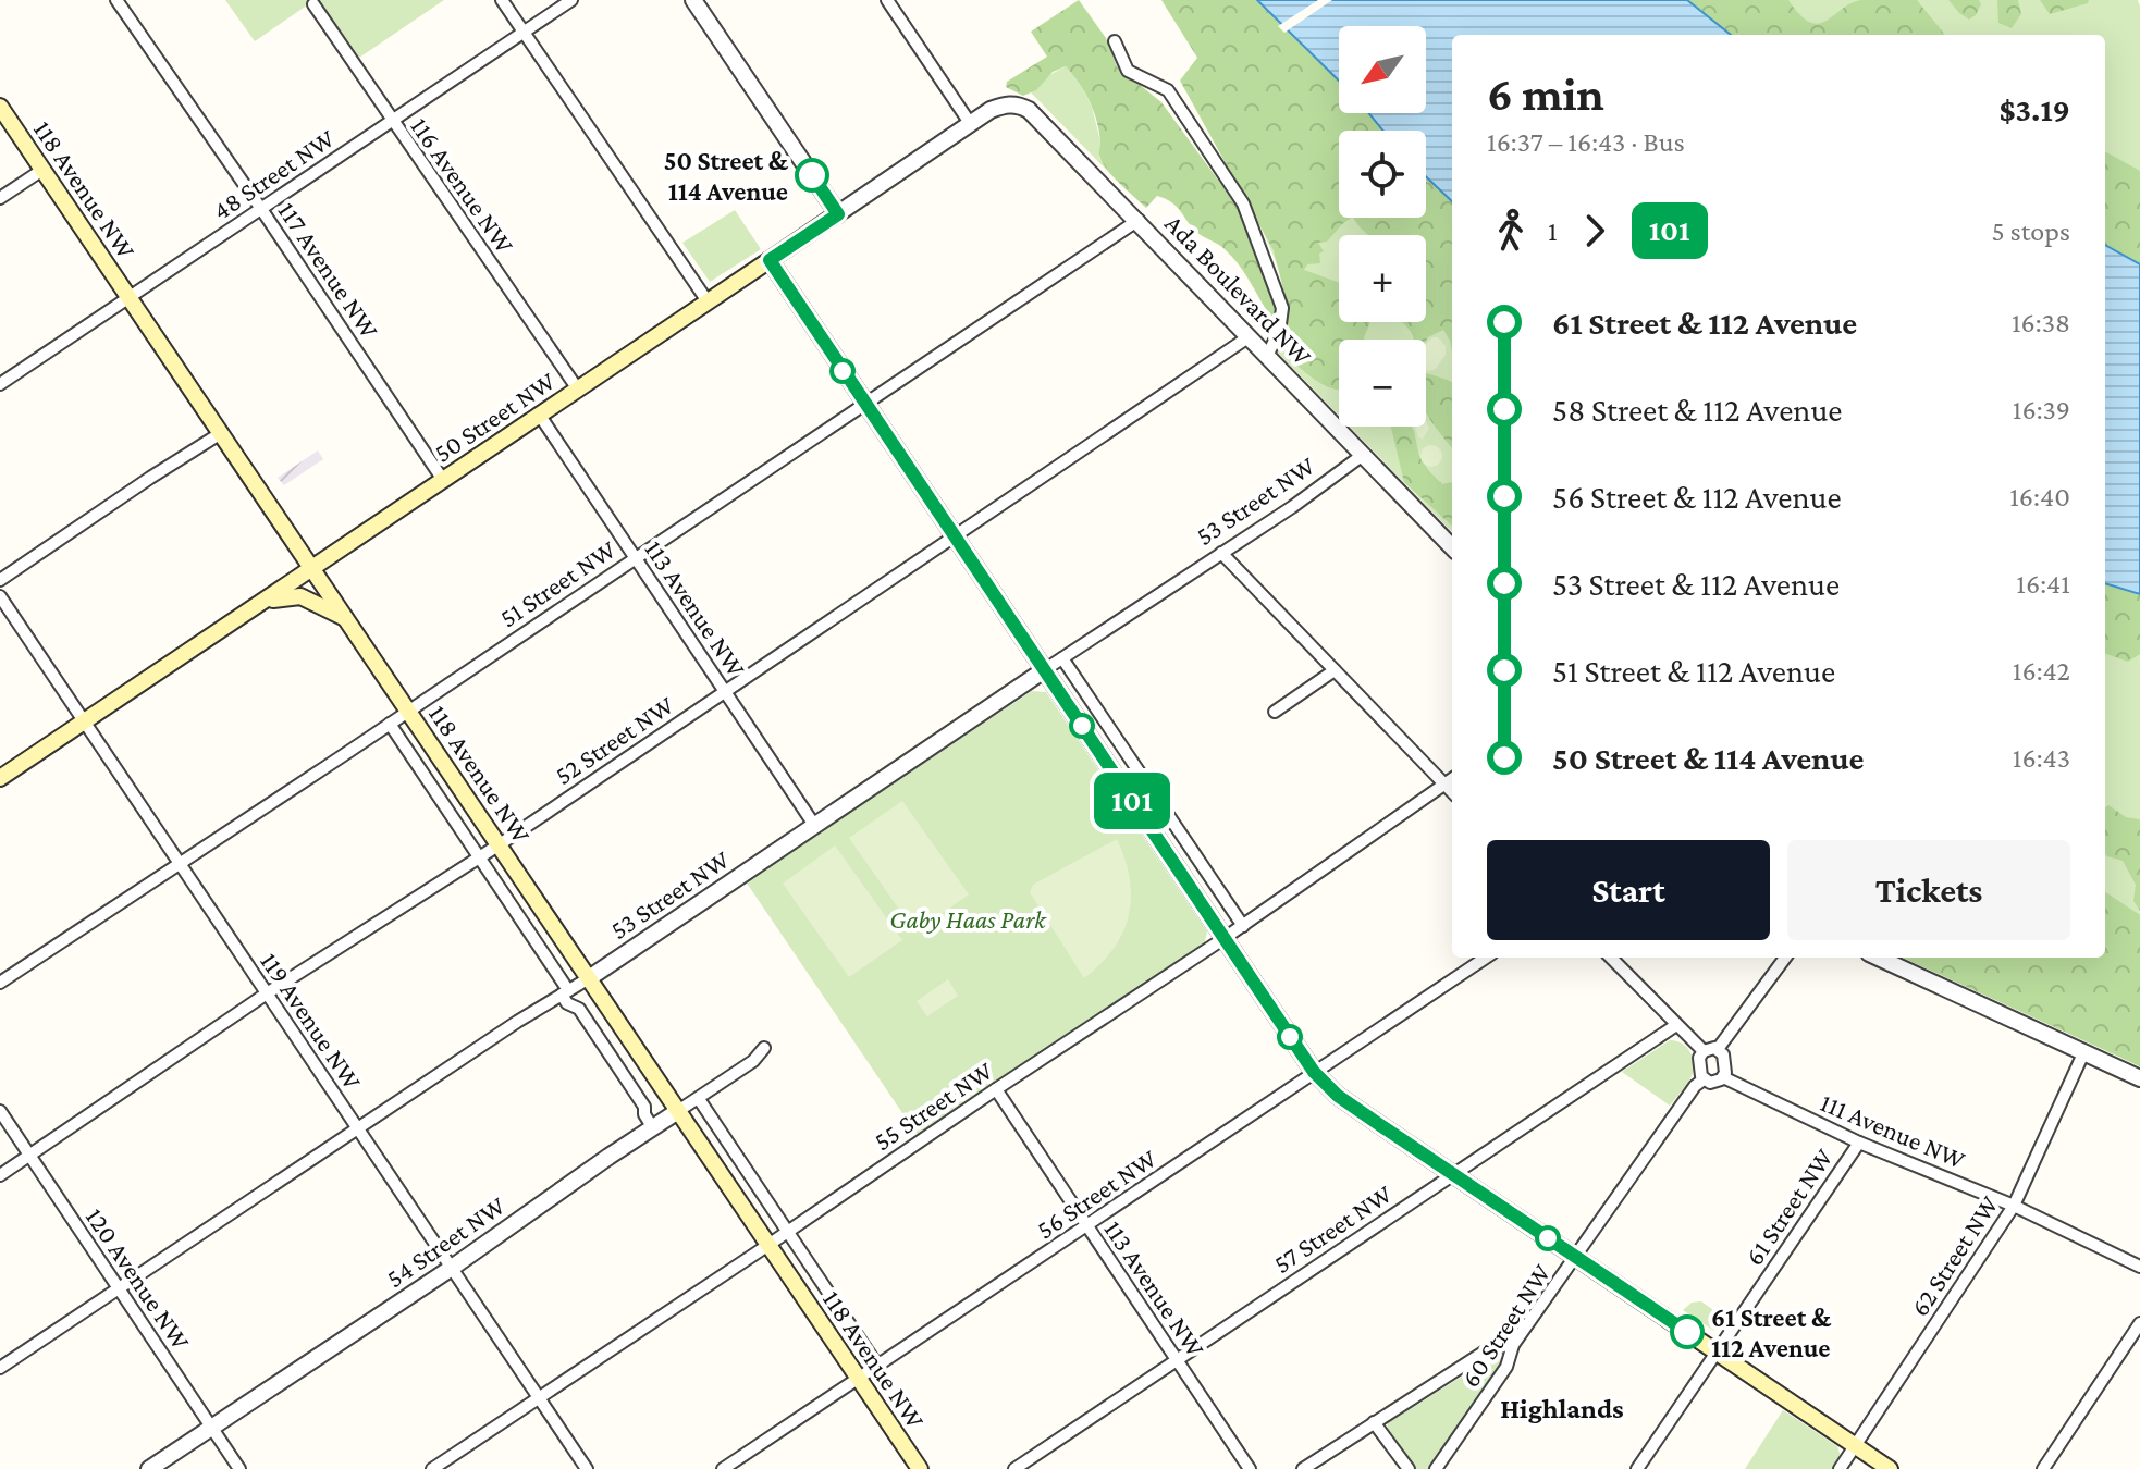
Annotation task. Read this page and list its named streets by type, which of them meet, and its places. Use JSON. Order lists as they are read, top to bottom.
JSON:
{
  "streets": {
    "main road": ["118 Avenue NW", "50 Street NW"],
    "street": [
      "48 Street NW",
      "116 Avenue NW",
      "117 Avenue NW",
      "Ada Boulevard NW",
      "53 Street NW",
      "51 Street NW",
      "113 Avenue NW",
      "52 Street NW",
      "119 Avenue NW",
      "55 Street NW",
      "111 Avenue NW",
      "56 Street NW",
      "61 Street NW",
      "57 Street NW",
      "54 Street NW",
      "62 Street NW",
      "120 Avenue NW",
      "60 Street NW"
    ]
  },
  "crossings": [
    ["48 Street NW", "116 Avenue NW"],
    ["48 Street NW", "118 Avenue NW"],
    ["48 Street NW", "117 Avenue NW"],
    ["116 Avenue NW", "50 Street NW"],
    ["118 Avenue NW", "50 Street NW"],
    ["118 Avenue NW", "53 Street NW"],
    ["118 Avenue NW", "51 Street NW"],
    ["118 Avenue NW", "52 Street NW"],
    ["118 Avenue NW", "55 Street NW"],
    ["118 Avenue NW", "56 Street NW"],
    ["118 Avenue NW", "54 Street NW"],
    ["117 Avenue NW", "50 Street NW"],
    ["Ada Boulevard NW", "50 Street NW"],
    ["Ada Boulevard NW", "53 Street NW"],
    ["Ada Boulevard NW", "51 Street NW"],
    ["Ada Boulevard NW", "52 Street NW"],
    ["50 Street NW", "113 Avenue NW"],
    ["50 Street NW", "119 Avenue NW"],
    ["53 Street NW", "113 Avenue NW"],
    ["53 Street NW", "119 Avenue NW"],
    ["53 Street NW", "120 Avenue NW"],
    ["51 Street NW", "113 Avenue NW"],
    ["51 Street NW", "119 Avenue NW"],
    ["113 Avenue NW", "52 Street NW"],
    ["113 Avenue NW", "55 Street NW"],
    ["113 Avenue NW", "56 Street NW"],
    ["113 Avenue NW", "57 Street NW"],
    ["52 Street NW", "119 Avenue NW"],
    ["52 Street NW", "120 Avenue NW"],
    ["119 Avenue NW", "55 Street NW"],
    ["119 Avenue NW", "54 Street NW"],
    ["111 Avenue NW", "61 Street NW"],
    ["111 Avenue NW", "62 Street NW"],
    ["111 Avenue NW", "60 Street NW"],
    ["54 Street NW", "120 Avenue NW"]
  ],
  "districts": ["Highlands"],
  "parks": ["Gaby Haas Park"],
  "places": ["50 Street & 114 Avenue", "61 Street & 112 Avenue"],
  "lines": ["bus line 101"],
  "north": "bottom left",
  "page": {
    "on_map": "101",
    "map_buttons": ["+", "−"],
    "heading": ["6 min", "16:37 – 16:43 · Bus", "$3.19"],
    "legs": ["1", "101", "5 stops"],
    "list": [
      {
        "name": "61 Street & 112 Avenue",
        "value": "16:38"
      },
      {
        "name": "58 Street & 112 Avenue",
        "value": "16:39"
      },
      {
        "name": "56 Street & 112 Avenue",
        "value": "16:40"
      },
      {
        "name": "53 Street & 112 Avenue",
        "value": "16:41"
      },
      {
        "name": "51 Street & 112 Avenue",
        "value": "16:42"
      },
      {
        "name": "50 Street & 114 Avenue",
        "value": "16:43"
      }
    ],
    "buttons": ["Start", "Tickets"]
  }
}
